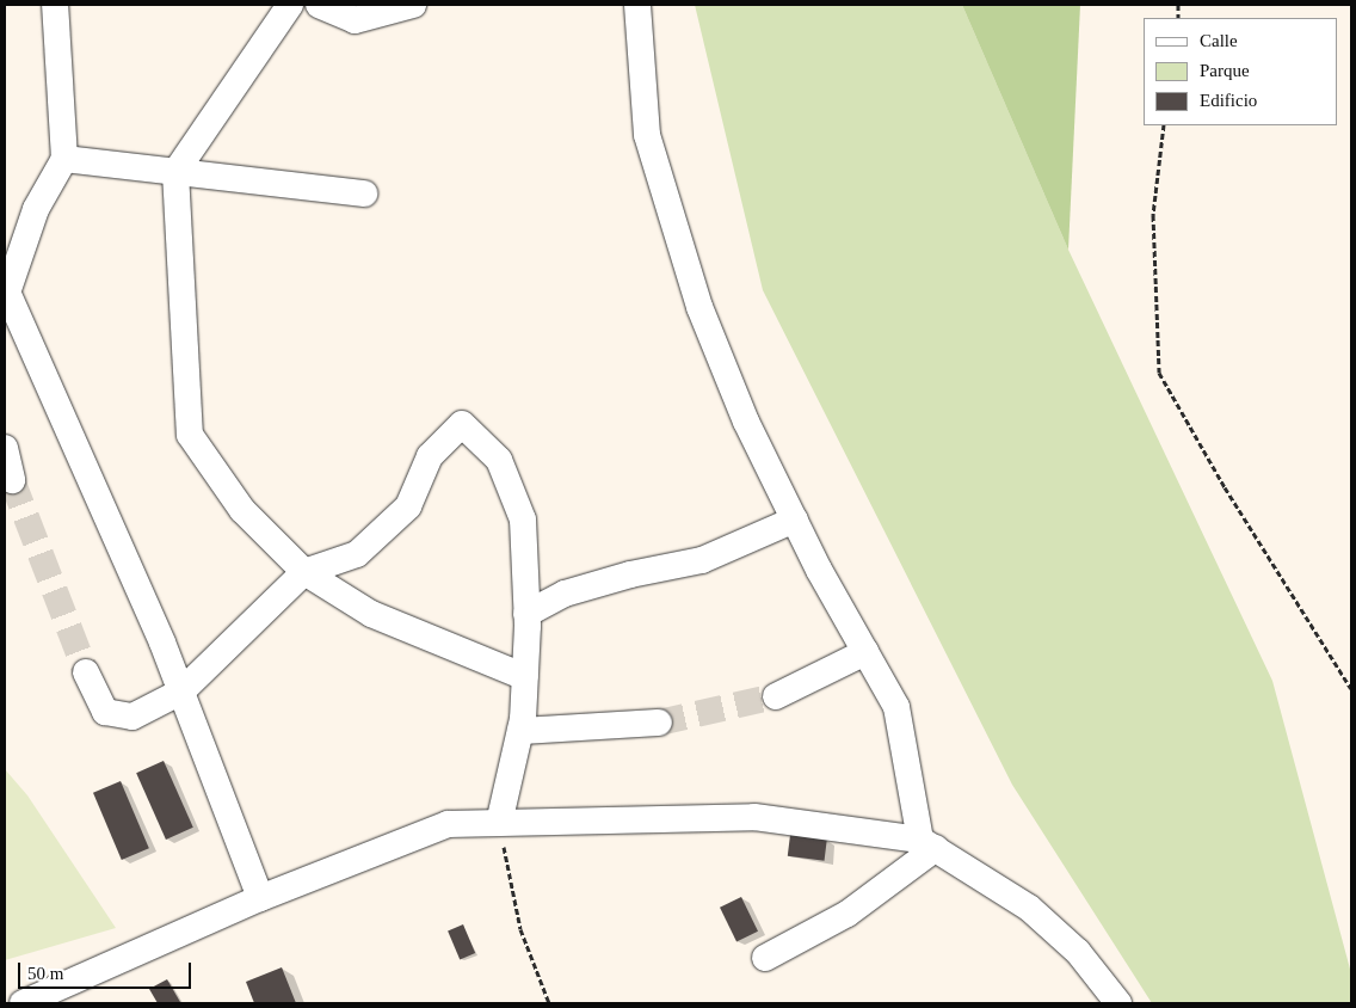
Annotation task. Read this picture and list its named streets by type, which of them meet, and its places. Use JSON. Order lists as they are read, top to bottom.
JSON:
{
  "legend": ["Calle", "Parque", "Edificio"],
  "scale_bar": "50 m"
}
